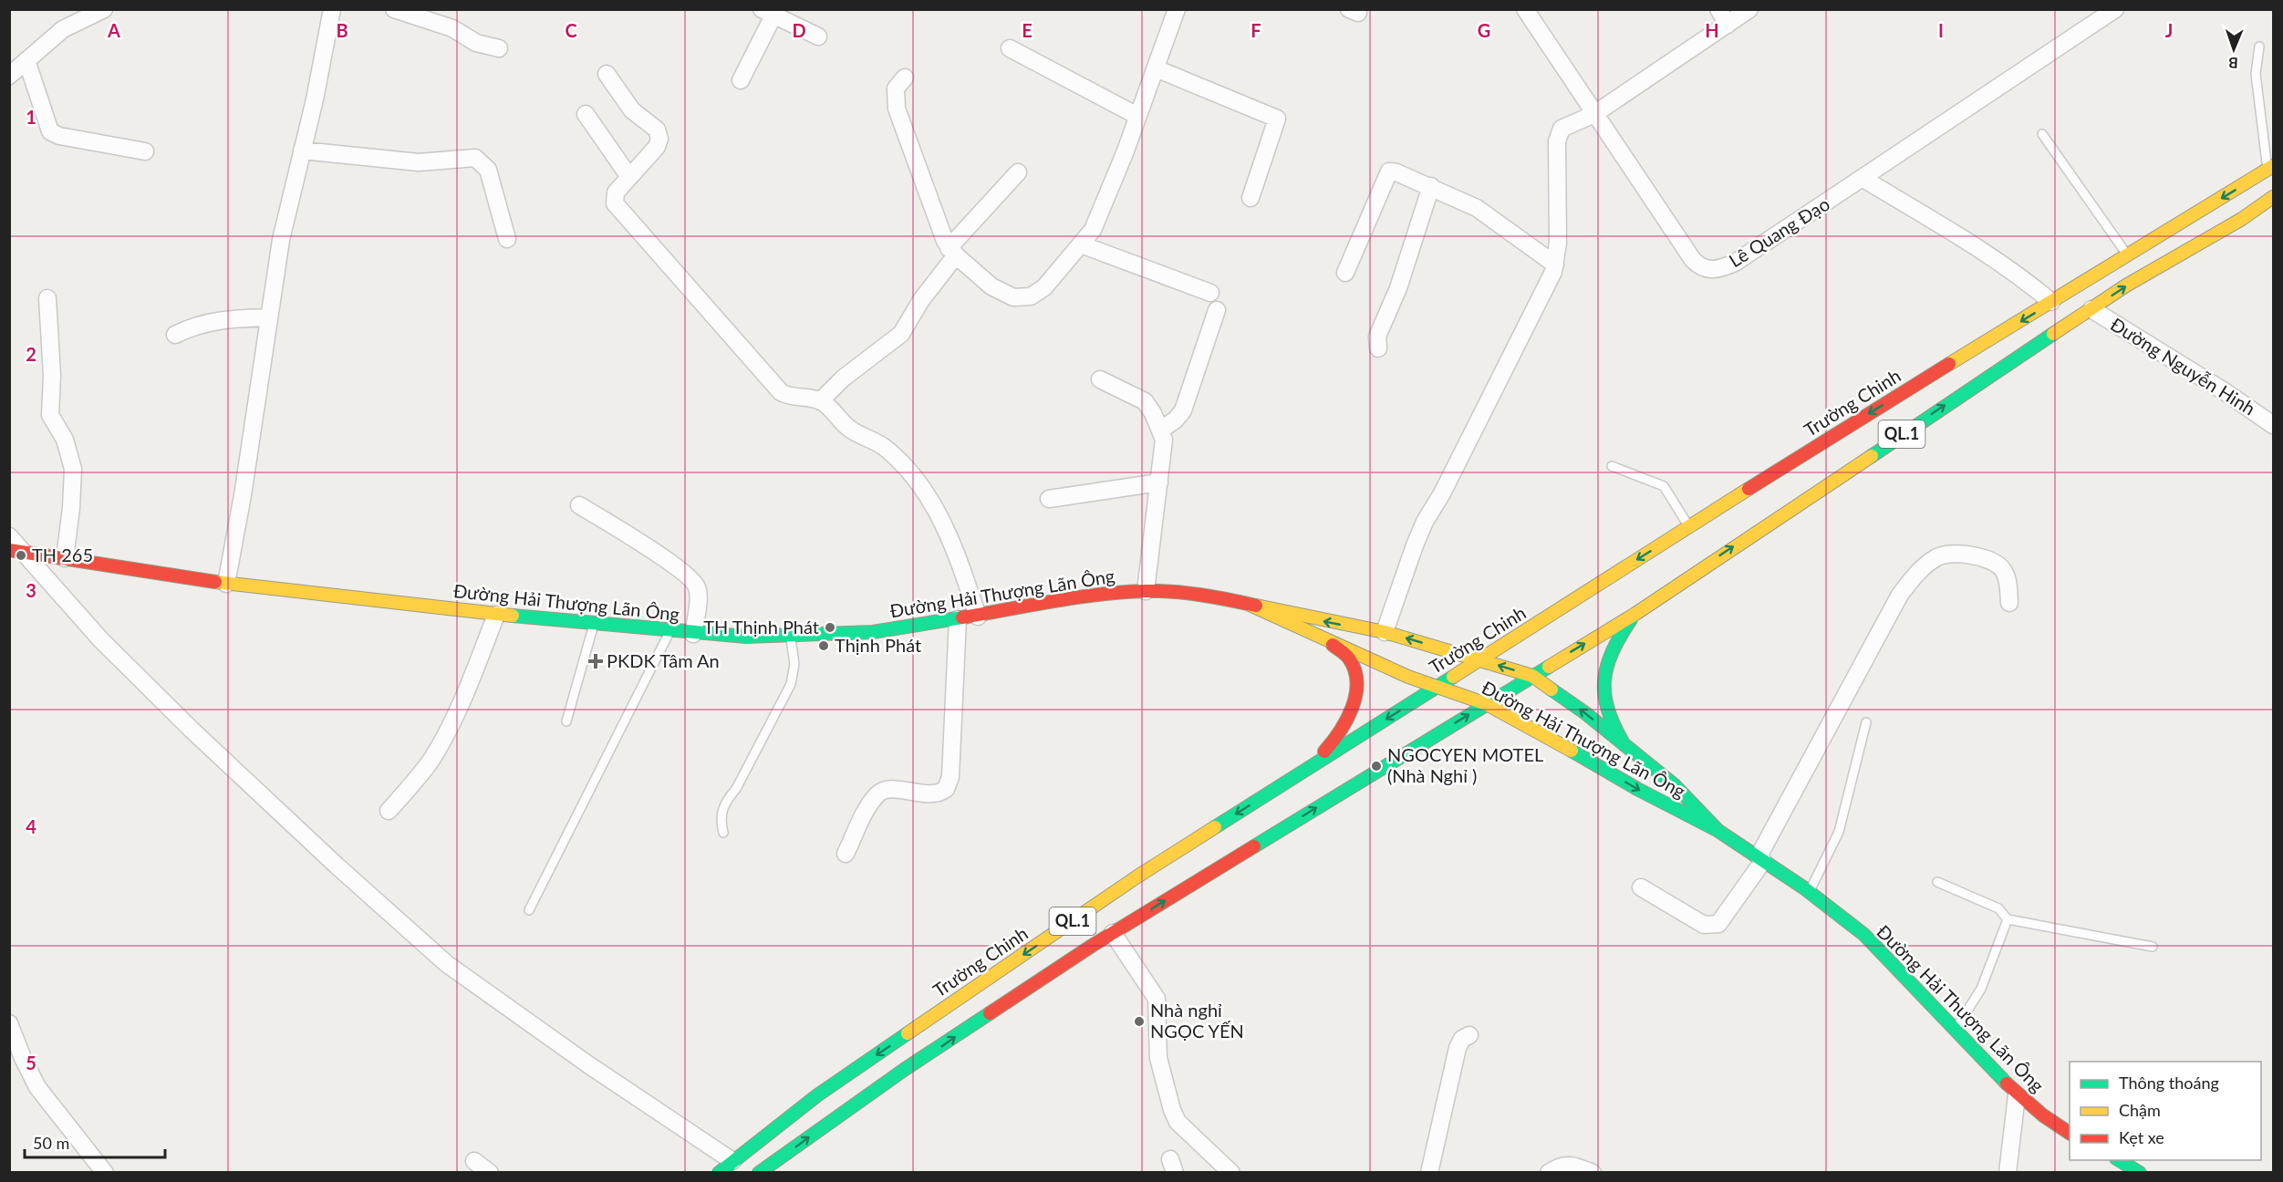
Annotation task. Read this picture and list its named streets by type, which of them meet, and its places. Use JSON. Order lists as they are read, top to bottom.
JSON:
{
  "streets": {
    "main road": ["Trường Chinh", "QL.1", "Đường Hải Thượng Lãn Ông"],
    "street": ["Lê Quang Đạo", "Đường Nguyễn Hinh"]
  },
  "crossings": [
    ["Đường Nguyễn Hinh", "QL.1"],
    ["Trường Chinh", "Đường Hải Thượng Lãn Ông"],
    ["QL.1", "Đường Hải Thượng Lãn Ông"]
  ],
  "places": {
    "other": [
      "TH 265",
      "TH Thịnh Phát",
      "Thịnh Phát",
      "NGOCYEN MOTEL (Nhà Nghỉ )",
      "Nhà nghỉ NGỌC YẾN"
    ],
    "health": ["PKDK Tâm An"]
  },
  "legend": ["Thông thoáng", "Chậm", "Kẹt xe"],
  "scale_bar": "50 m",
  "north": "bottom",
  "grid": {
    "columns": [
      "A",
      "B",
      "C",
      "D",
      "E",
      "F",
      "G",
      "H",
      "I",
      "J"
    ],
    "rows": [
      "1",
      "2",
      "3",
      "4",
      "5"
    ]
  }
}
